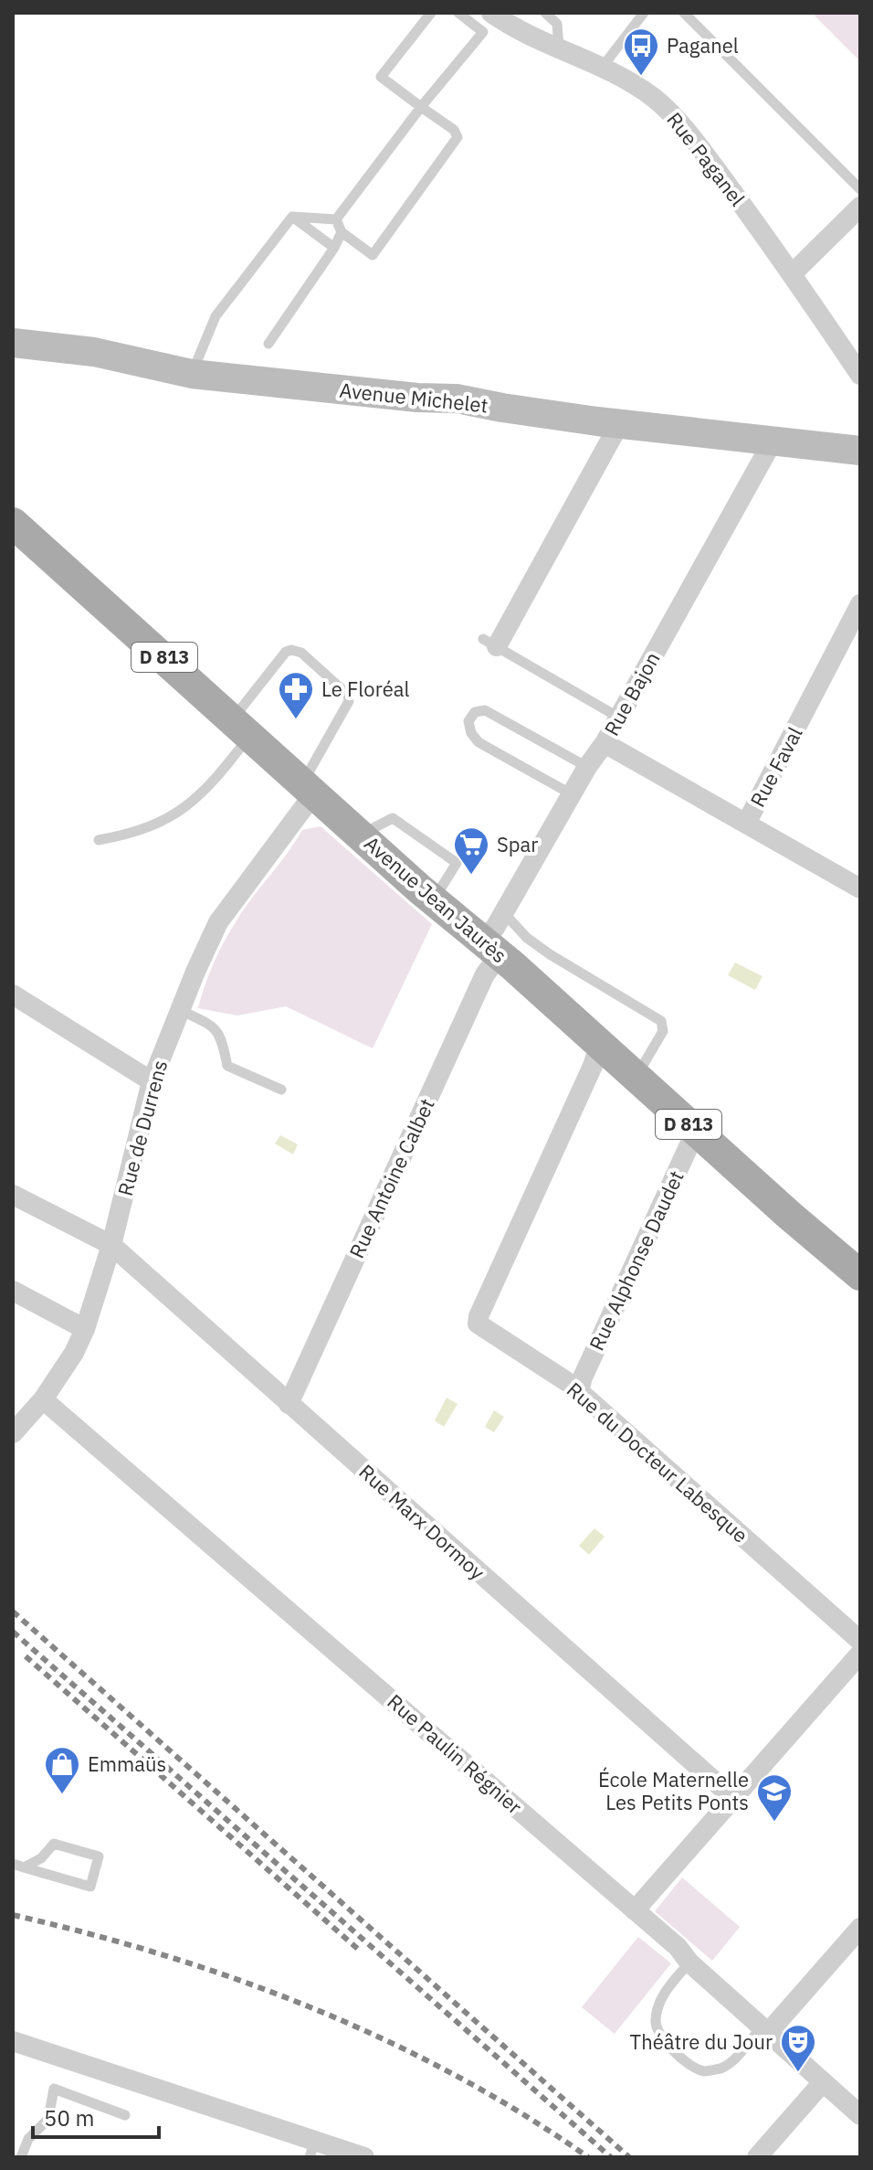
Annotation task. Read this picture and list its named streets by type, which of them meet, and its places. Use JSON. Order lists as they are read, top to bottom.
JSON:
{
  "streets": {
    "main road": ["D 813", "Avenue Jean Jaurès"],
    "street": [
      "Rue Paganel",
      "Avenue Michelet",
      "Rue Bajon",
      "Rue Faval",
      "Rue de Durrens",
      "Rue Antoine Calbet",
      "Rue Alphonse Daudet",
      "Rue du Docteur Labesque",
      "Rue Marx Dormoy",
      "Rue Paulin Régnier"
    ]
  },
  "crossings": [
    ["Avenue Michelet", "Rue Bajon"],
    ["Rue Bajon", "Rue Faval"],
    ["Rue Bajon", "Avenue Jean Jaurès"],
    ["Rue Bajon", "Rue Antoine Calbet"],
    ["Avenue Jean Jaurès", "Rue de Durrens"],
    ["Avenue Jean Jaurès", "Rue Antoine Calbet"],
    ["Avenue Jean Jaurès", "Rue Alphonse Daudet"],
    ["Avenue Jean Jaurès", "Rue du Docteur Labesque"],
    ["Rue de Durrens", "Rue Marx Dormoy"],
    ["Rue de Durrens", "Rue Paulin Régnier"],
    ["Rue Antoine Calbet", "Rue Marx Dormoy"],
    ["Rue Alphonse Daudet", "Rue du Docteur Labesque"]
  ],
  "places": {
    "bus stop": ["Paganel"],
    "pharmacy": ["Le Floréal"],
    "supermarket": ["Spar"],
    "shop": ["Emmaüs"],
    "school or university": ["École Maternelle Les Petits Ponts"],
    "theatre": ["Théâtre du Jour"]
  },
  "scale_bar": "50 m"
}
